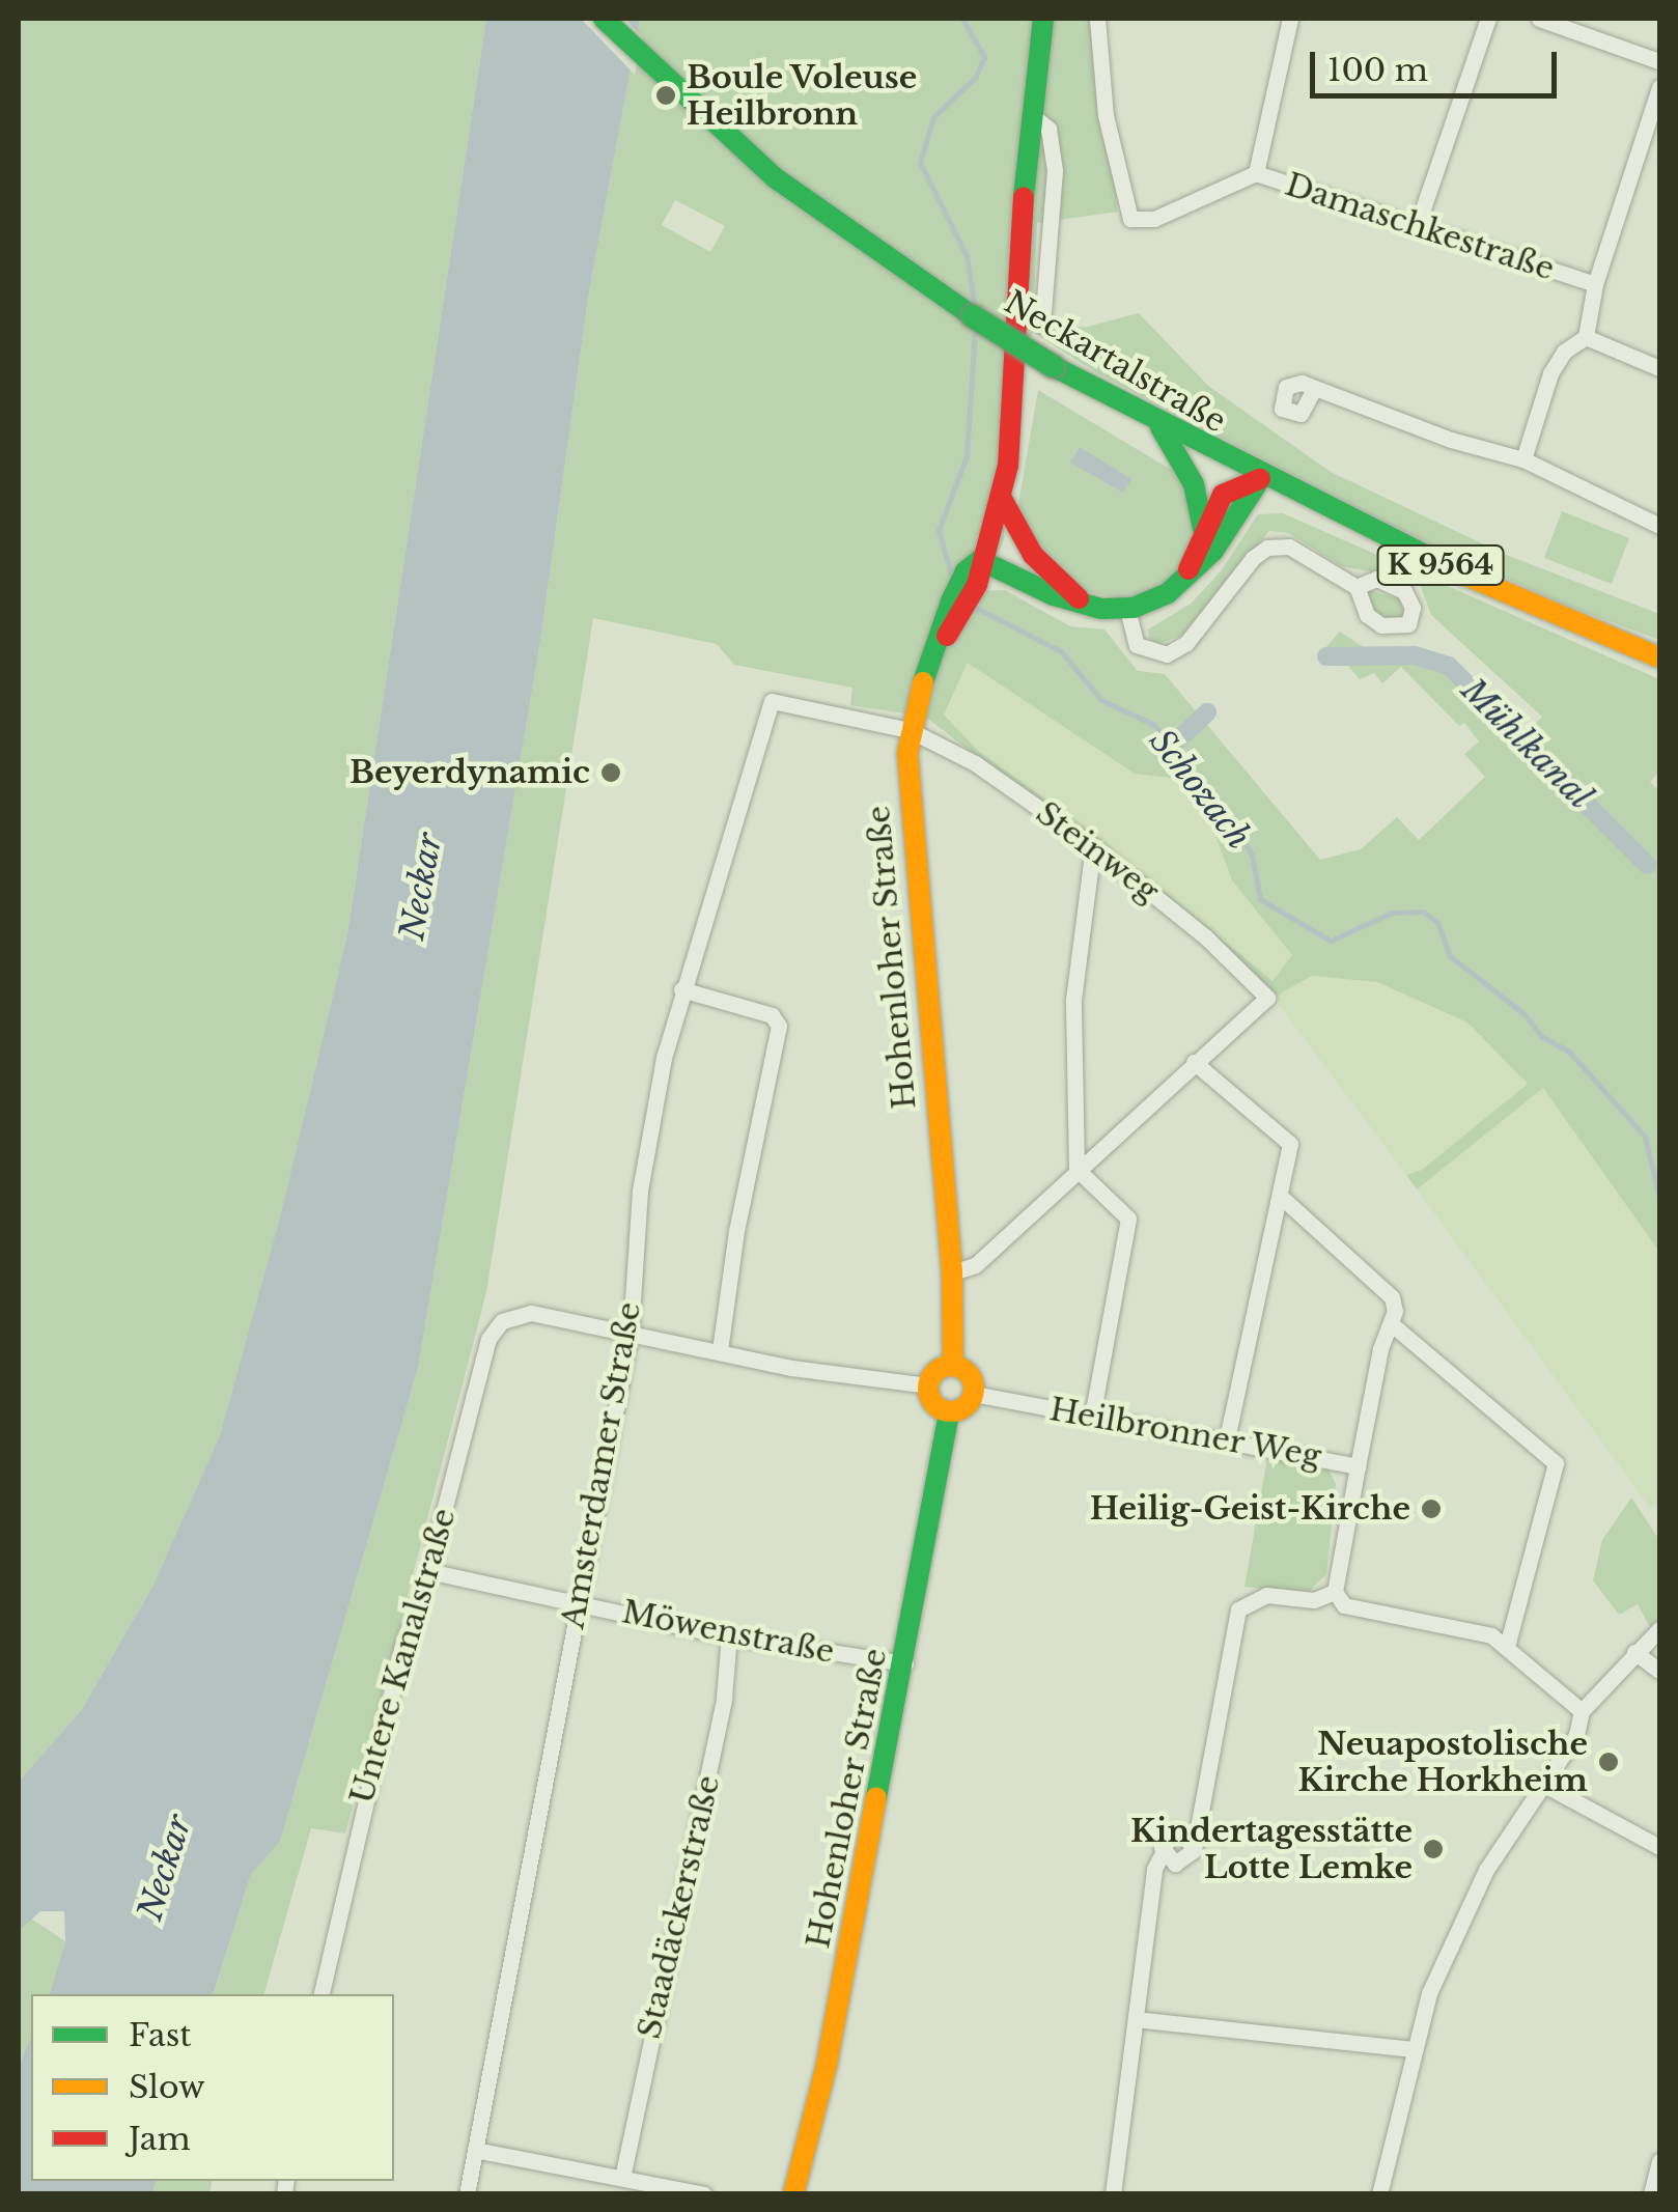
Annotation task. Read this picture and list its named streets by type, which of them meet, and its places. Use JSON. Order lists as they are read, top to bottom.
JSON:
{
  "streets": {
    "street": [
      "Damaschkestraße",
      "Neckartalstraße",
      "K 9564",
      "Steinweg",
      "Hohenloher Straße",
      "Heilbronner Weg",
      "Amsterdamer Straße",
      "Möwenstraße",
      "Untere Kanalstraße",
      "Staadäckerstraße"
    ]
  },
  "crossings": [
    ["Steinweg", "Hohenloher Straße"],
    ["Steinweg", "Amsterdamer Straße"],
    ["Hohenloher Straße", "Heilbronner Weg"],
    ["Hohenloher Straße", "Amsterdamer Straße"],
    ["Hohenloher Straße", "Möwenstraße"],
    ["Amsterdamer Straße", "Möwenstraße"],
    ["Amsterdamer Straße", "Untere Kanalstraße"],
    ["Möwenstraße", "Untere Kanalstraße"],
    ["Möwenstraße", "Staadäckerstraße"]
  ],
  "water": ["Mühlkanal", "Schozach", "Neckar"],
  "places": [
    "Boule Voleuse Heilbronn",
    "Beyerdynamic",
    "Heilig-Geist-Kirche",
    "Neuapostolische Kirche Horkheim",
    "Kindertagesstätte Lotte Lemke"
  ],
  "legend": ["Fast", "Slow", "Jam"],
  "scale_bar": "100 m"
}
